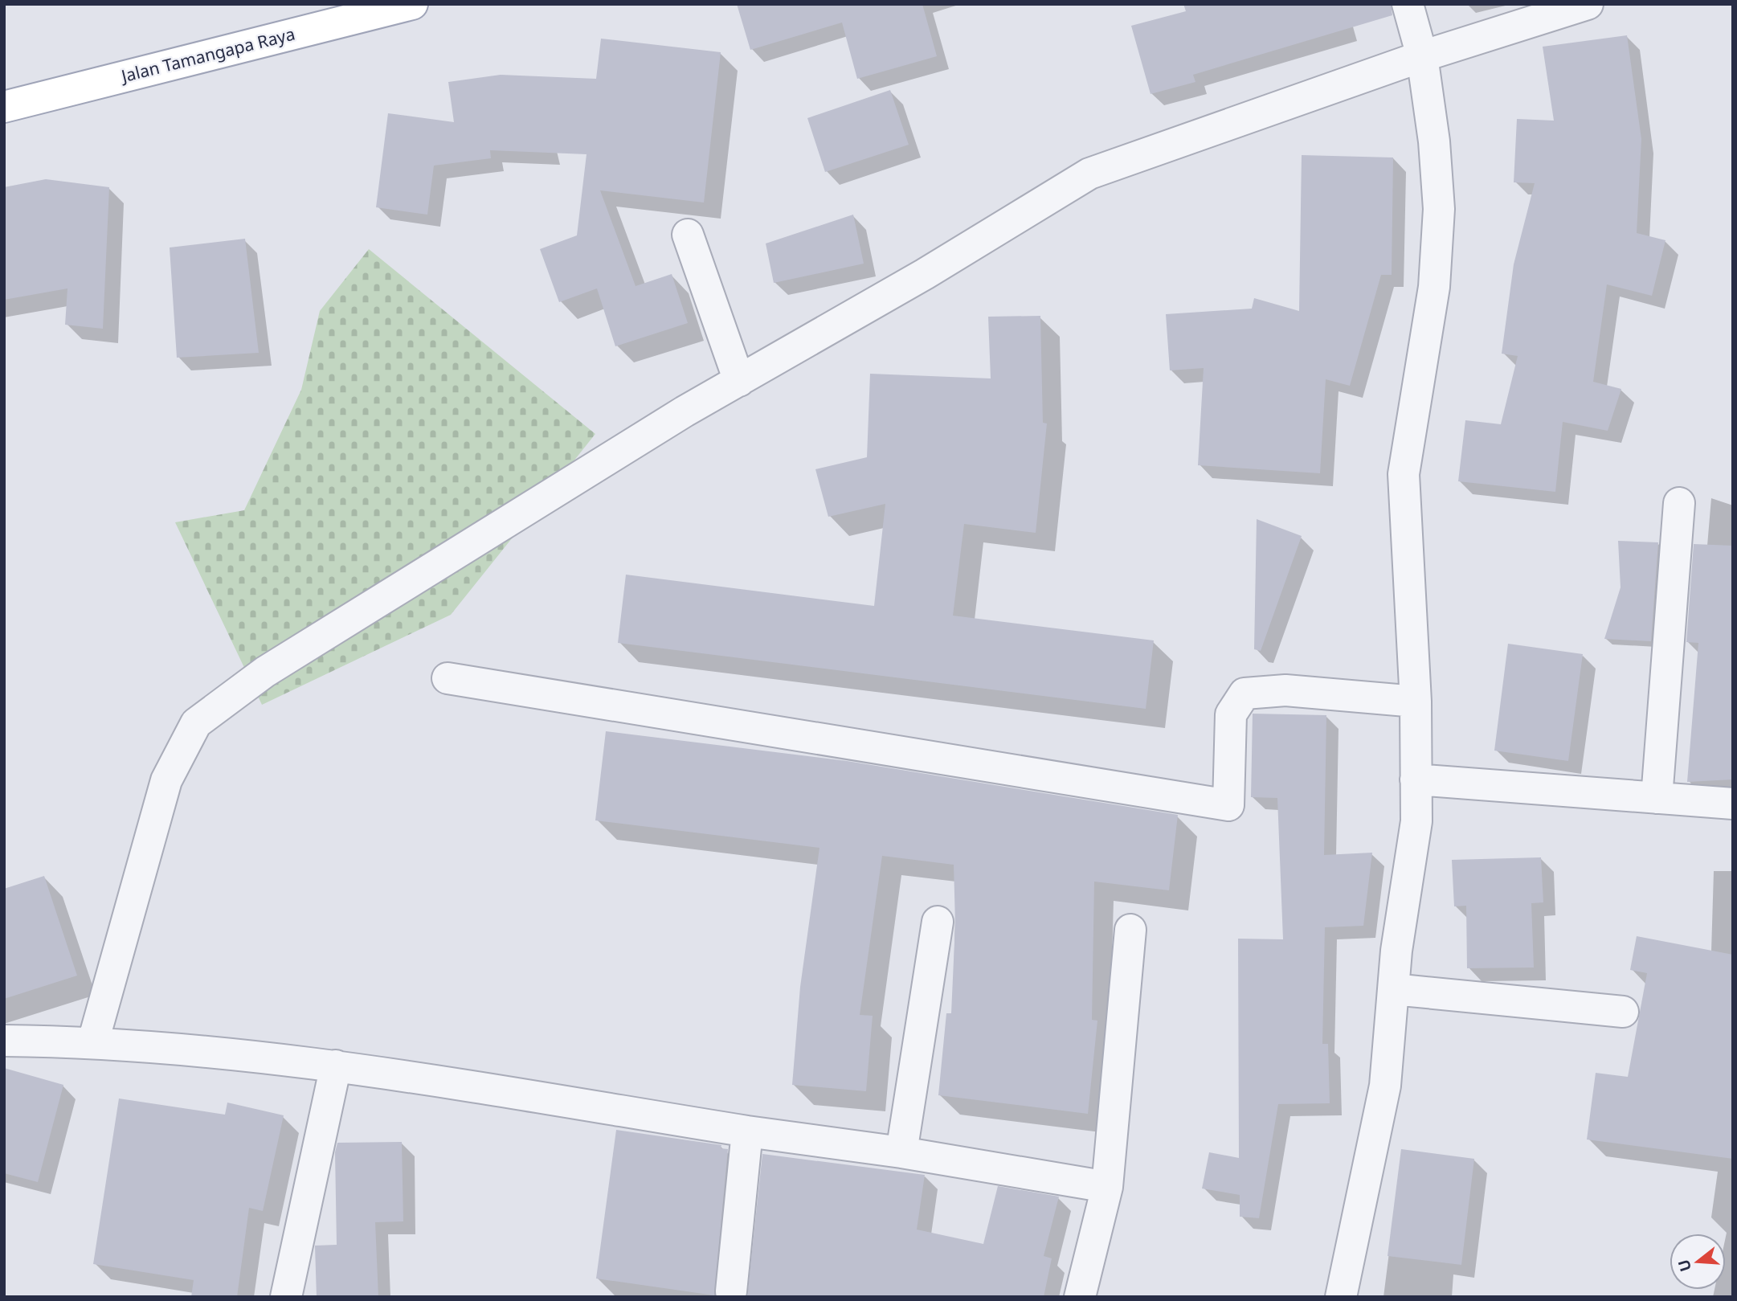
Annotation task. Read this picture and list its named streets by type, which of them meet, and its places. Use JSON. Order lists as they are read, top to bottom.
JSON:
{
  "streets": {
    "main road": ["Jalan Tamangapa Raya"]
  },
  "north": "left"
}
